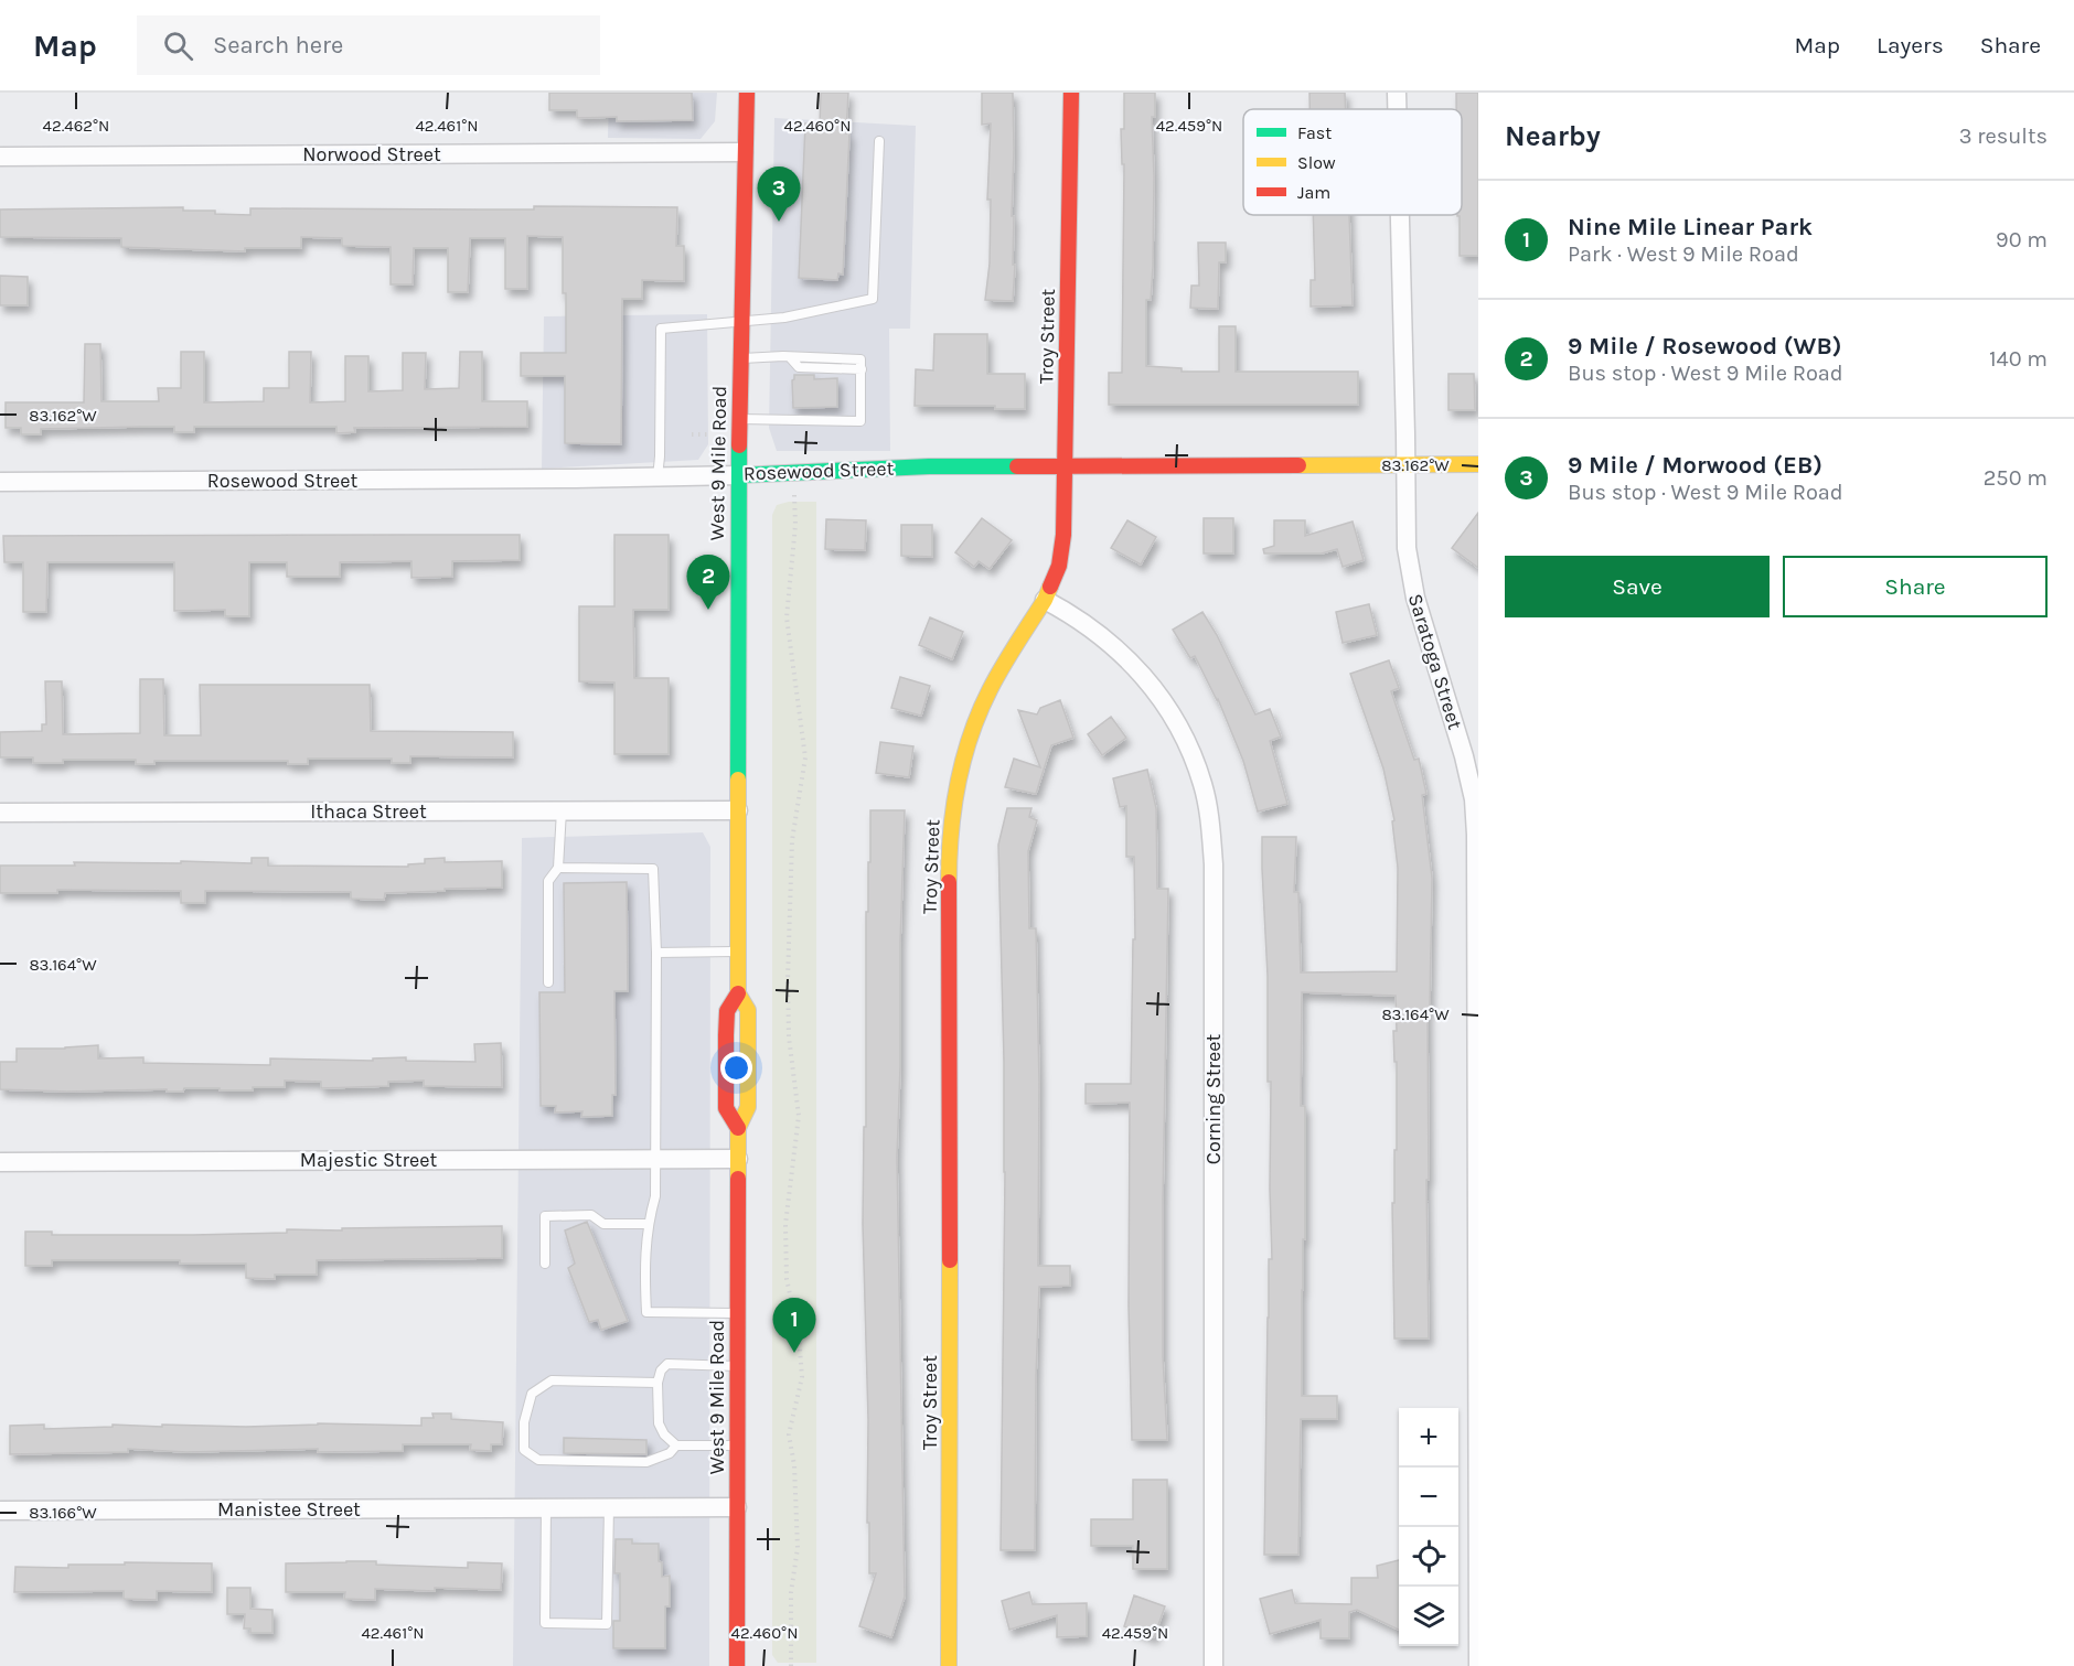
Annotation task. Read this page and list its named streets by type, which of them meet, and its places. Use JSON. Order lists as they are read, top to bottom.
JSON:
{
  "streets": {
    "street": [
      "Norwood Street",
      "Troy Street",
      "West 9 Mile Road",
      "Rosewood Street",
      "Saratoga Street",
      "Ithaca Street",
      "Corning Street",
      "Majestic Street",
      "Manistee Street"
    ]
  },
  "crossings": [
    ["Norwood Street", "West 9 Mile Road"],
    ["Troy Street", "Rosewood Street"],
    ["Troy Street", "Corning Street"],
    ["West 9 Mile Road", "Rosewood Street"],
    ["West 9 Mile Road", "Ithaca Street"],
    ["West 9 Mile Road", "Majestic Street"],
    ["West 9 Mile Road", "Manistee Street"],
    ["Rosewood Street", "Saratoga Street"]
  ],
  "legend": ["Fast", "Slow", "Jam"],
  "page": {
    "header": "Map",
    "search": "Search here",
    "nav": ["Map", "Layers", "Share"],
    "heading": ["Nearby", "3 results"],
    "pins": ["3", "2", "1"],
    "list": [
      {
        "mark": "1",
        "name": "Nine Mile Linear Park",
        "note": "Park · West 9 Mile Road",
        "value": "90 m"
      },
      {
        "mark": "2",
        "name": "9 Mile / Rosewood (WB)",
        "note": "Bus stop · West 9 Mile Road",
        "value": "140 m"
      },
      {
        "mark": "3",
        "name": "9 Mile / Morwood (EB)",
        "note": "Bus stop · West 9 Mile Road",
        "value": "250 m"
      }
    ],
    "buttons": ["Save", "Share"],
    "map_buttons": ["+", "−"]
  },
  "coordinates": [
    "42.462°N",
    "42.461°N",
    "42.460°N",
    "42.459°N",
    "83.162°W",
    "83.164°W",
    "83.166°W"
  ]
}
